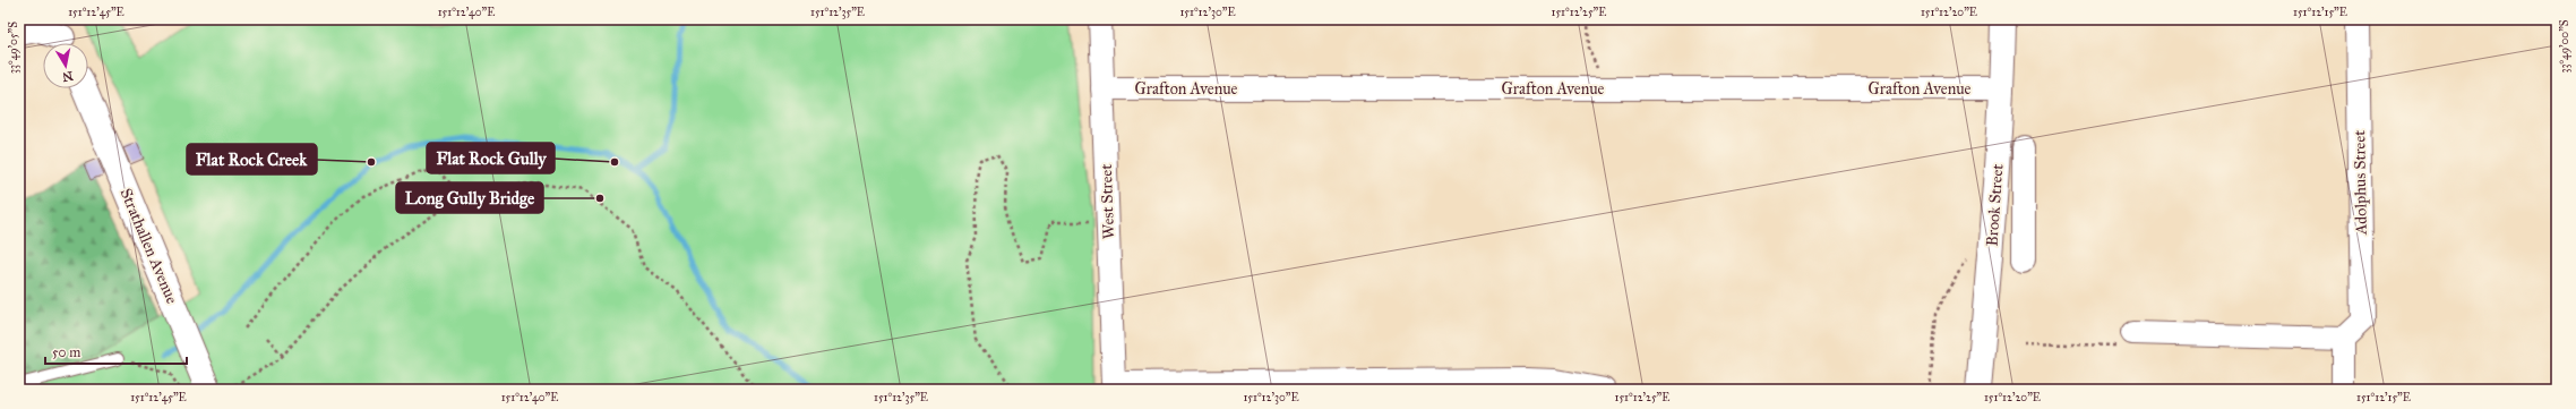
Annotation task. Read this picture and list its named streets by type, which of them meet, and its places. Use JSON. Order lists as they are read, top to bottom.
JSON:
{
  "streets": {
    "main road": ["Brook Street", "Strathallen Avenue"],
    "street": ["Grafton Avenue", "Adolphus Street", "West Street"]
  },
  "crossings": [
    ["Grafton Avenue", "West Street"],
    ["Grafton Avenue", "Brook Street"]
  ],
  "places": ["Flat Rock Creek", "Flat Rock Gully", "Long Gully Bridge"],
  "scale_bar": "50 m",
  "north": "bottom",
  "coordinates": [
    "151°12'45\"E",
    "151°12'40\"E",
    "151°12'35\"E",
    "151°12'30\"E",
    "151°12'25\"E",
    "151°12'20\"E",
    "151°12'15\"E",
    "33°49'00\"S",
    "33°49'05\"S"
  ]
}
